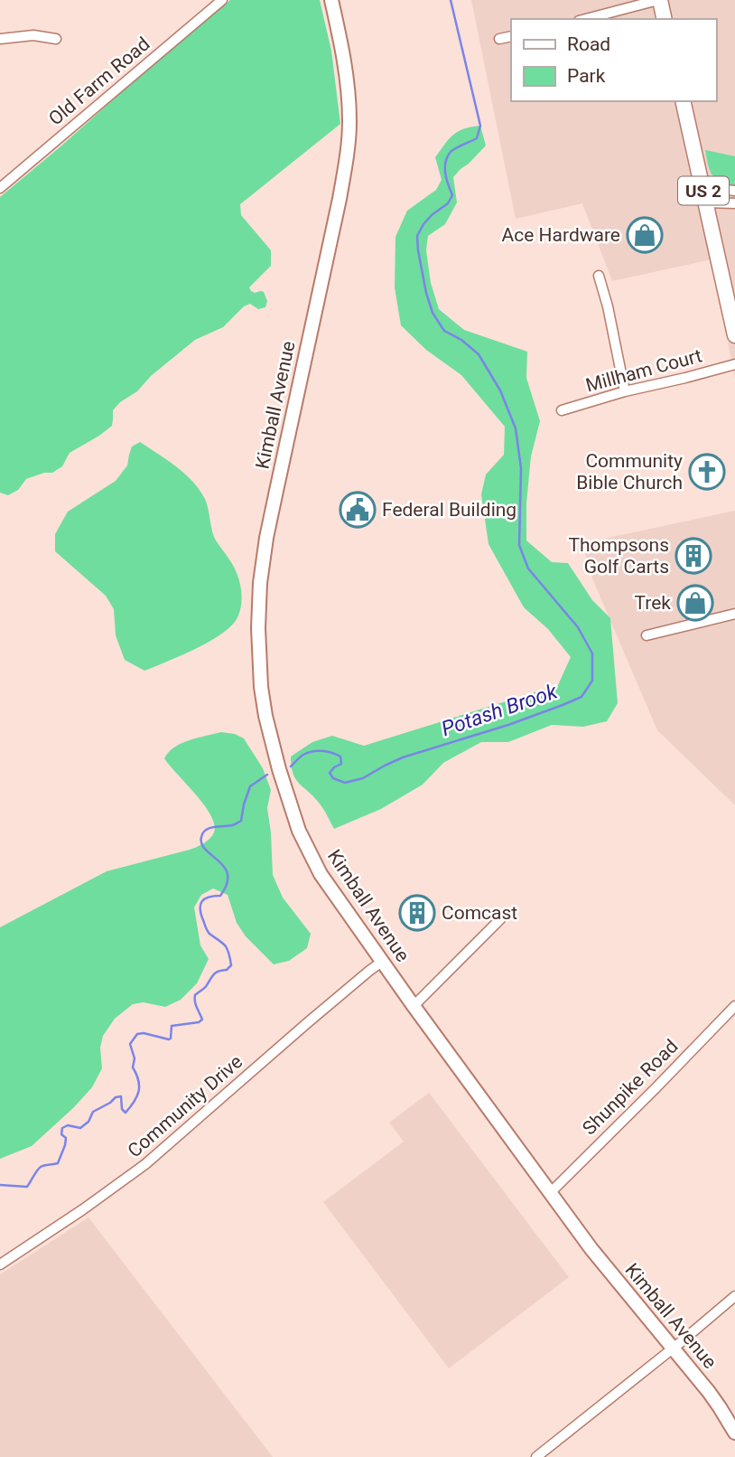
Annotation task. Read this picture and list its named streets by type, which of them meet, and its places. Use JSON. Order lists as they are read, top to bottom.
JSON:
{
  "streets": {
    "main road": ["US 2", "Kimball Avenue"],
    "street": [
      "Old Farm Road",
      "Millham Court",
      "Shunpike Road",
      "Community Drive"
    ]
  },
  "crossings": [
    ["Kimball Avenue", "Shunpike Road"],
    ["Kimball Avenue", "Community Drive"]
  ],
  "water": ["Potash Brook"],
  "places": {
    "shop": ["Ace Hardware", "Trek"],
    "church": ["Community Bible Church"],
    "public building": ["Federal Building"],
    "building": ["Thompsons Golf Carts", "Comcast"]
  },
  "legend": ["Road", "Park"]
}
